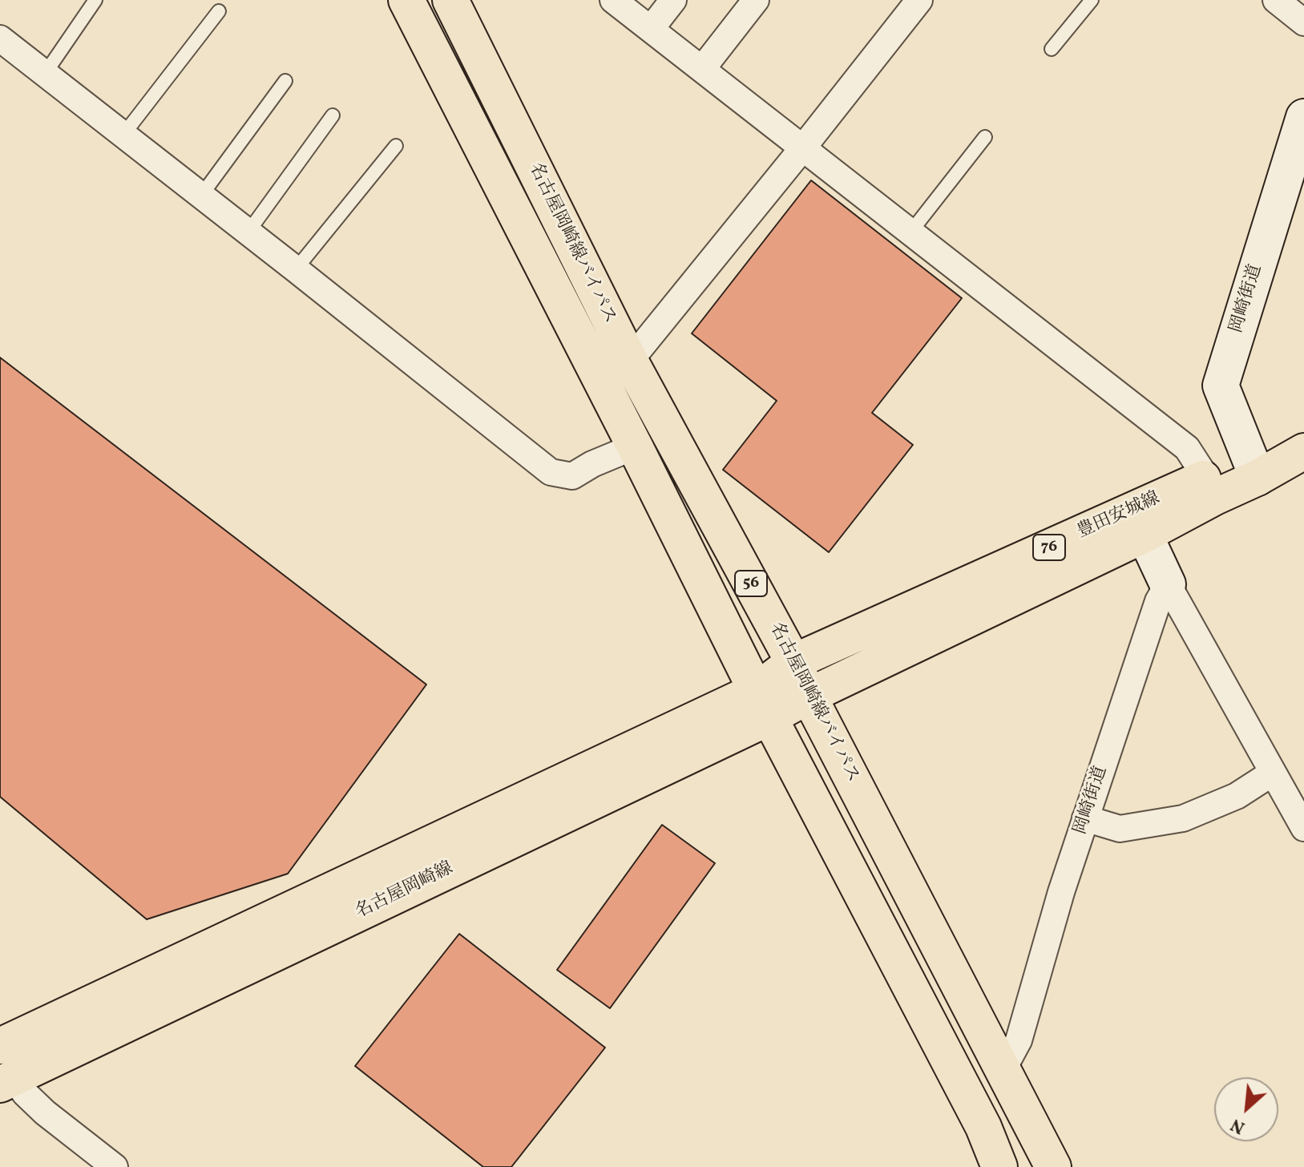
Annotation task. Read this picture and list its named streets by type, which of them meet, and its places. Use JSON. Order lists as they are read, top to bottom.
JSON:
{
  "streets": {
    "main road": [
      "名古屋岡崎線バイパス",
      "豊田安城線",
      "76",
      "56",
      "名古屋岡崎線"
    ],
    "street": ["岡崎街道"]
  },
  "crossings": [
    ["名古屋岡崎線バイパス", "岡崎街道"],
    ["名古屋岡崎線バイパス", "豊田安城線"],
    ["名古屋岡崎線バイパス", "名古屋岡崎線"],
    ["岡崎街道", "豊田安城線"],
    ["豊田安城線", "名古屋岡崎線"]
  ],
  "north": "bottom left"
}
